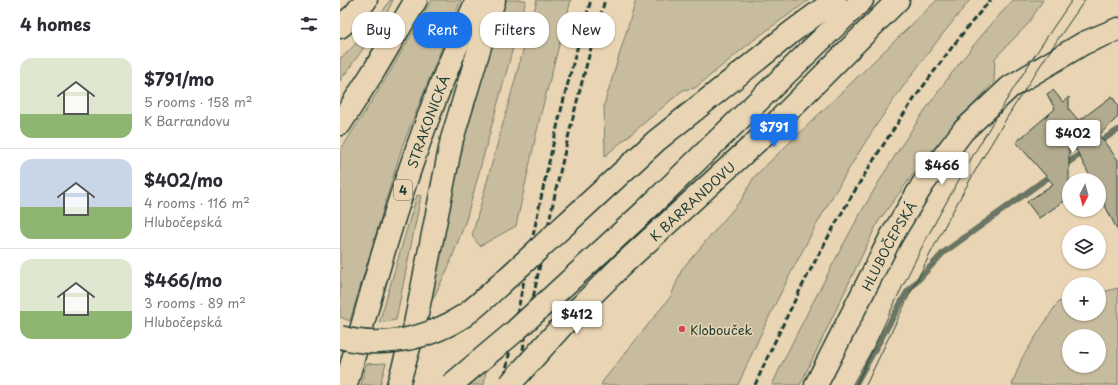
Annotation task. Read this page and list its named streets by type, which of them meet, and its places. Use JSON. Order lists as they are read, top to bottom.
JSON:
{
  "streets": {
    "main road": [
      "STRAKONICKÁ",
      "4",
      "K BARRANDOVU",
      "HLUBOČEPSKÁ"
    ]
  },
  "places": ["Klobouček"],
  "north": "bottom",
  "page": {
    "heading": "4 homes",
    "chip": [
      "Buy",
      "Rent",
      "Filters",
      "New"
    ],
    "list": [
      {
        "name": "$791/mo",
        "note": "5 rooms · 158 m² · K Barrandovu"
      },
      {
        "name": "$402/mo",
        "note": "4 rooms · 116 m² · Hlubočepská"
      },
      {
        "name": "$466/mo",
        "note": "3 rooms · 89 m² · Hlubočepská"
      }
    ],
    "price": [
      "$791",
      "$402",
      "$466",
      "$412"
    ],
    "map_buttons": ["+", "−"]
  }
}
